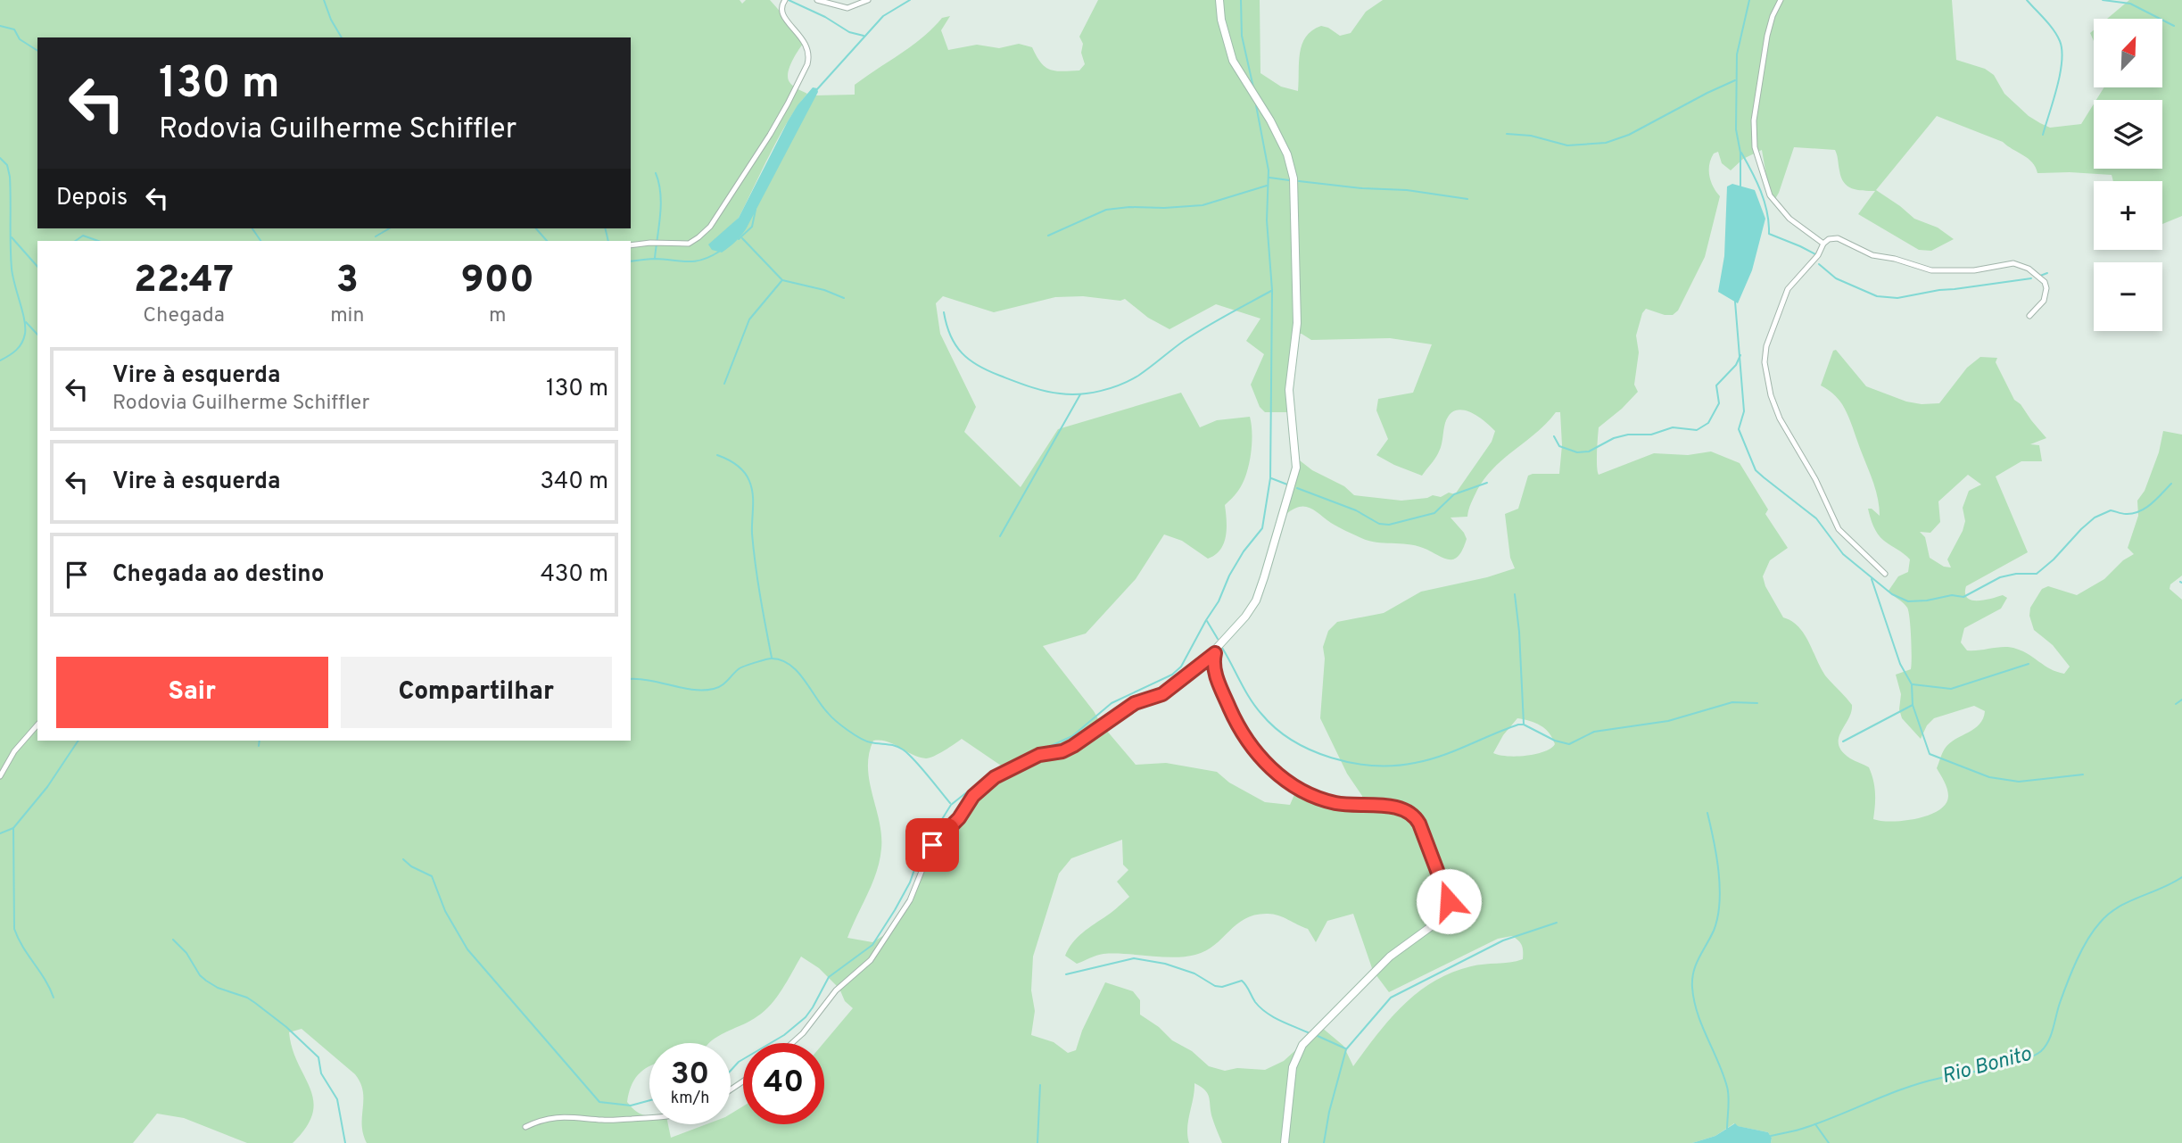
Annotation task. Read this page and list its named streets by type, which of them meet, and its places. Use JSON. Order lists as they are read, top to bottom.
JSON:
{
  "water": ["Rio Bonito"],
  "north": "top right",
  "page": {
    "map_buttons": ["+", "−"],
    "turn": ["130 m", "Rodovia Guilherme Schiffler"],
    "then": "Depois",
    "eta": [
      "22:47",
      "Chegada",
      "3",
      "min",
      "900",
      "m"
    ],
    "list": [
      {
        "name": "Vire à esquerda",
        "note": "Rodovia Guilherme Schiffler",
        "value": "130 m"
      },
      {
        "name": "Vire à esquerda",
        "value": "340 m"
      },
      {
        "name": "Chegada ao destino",
        "value": "430 m"
      }
    ],
    "buttons": ["Sair", "Compartilhar"],
    "speed": "30 km/h",
    "limit": "40"
  }
}
